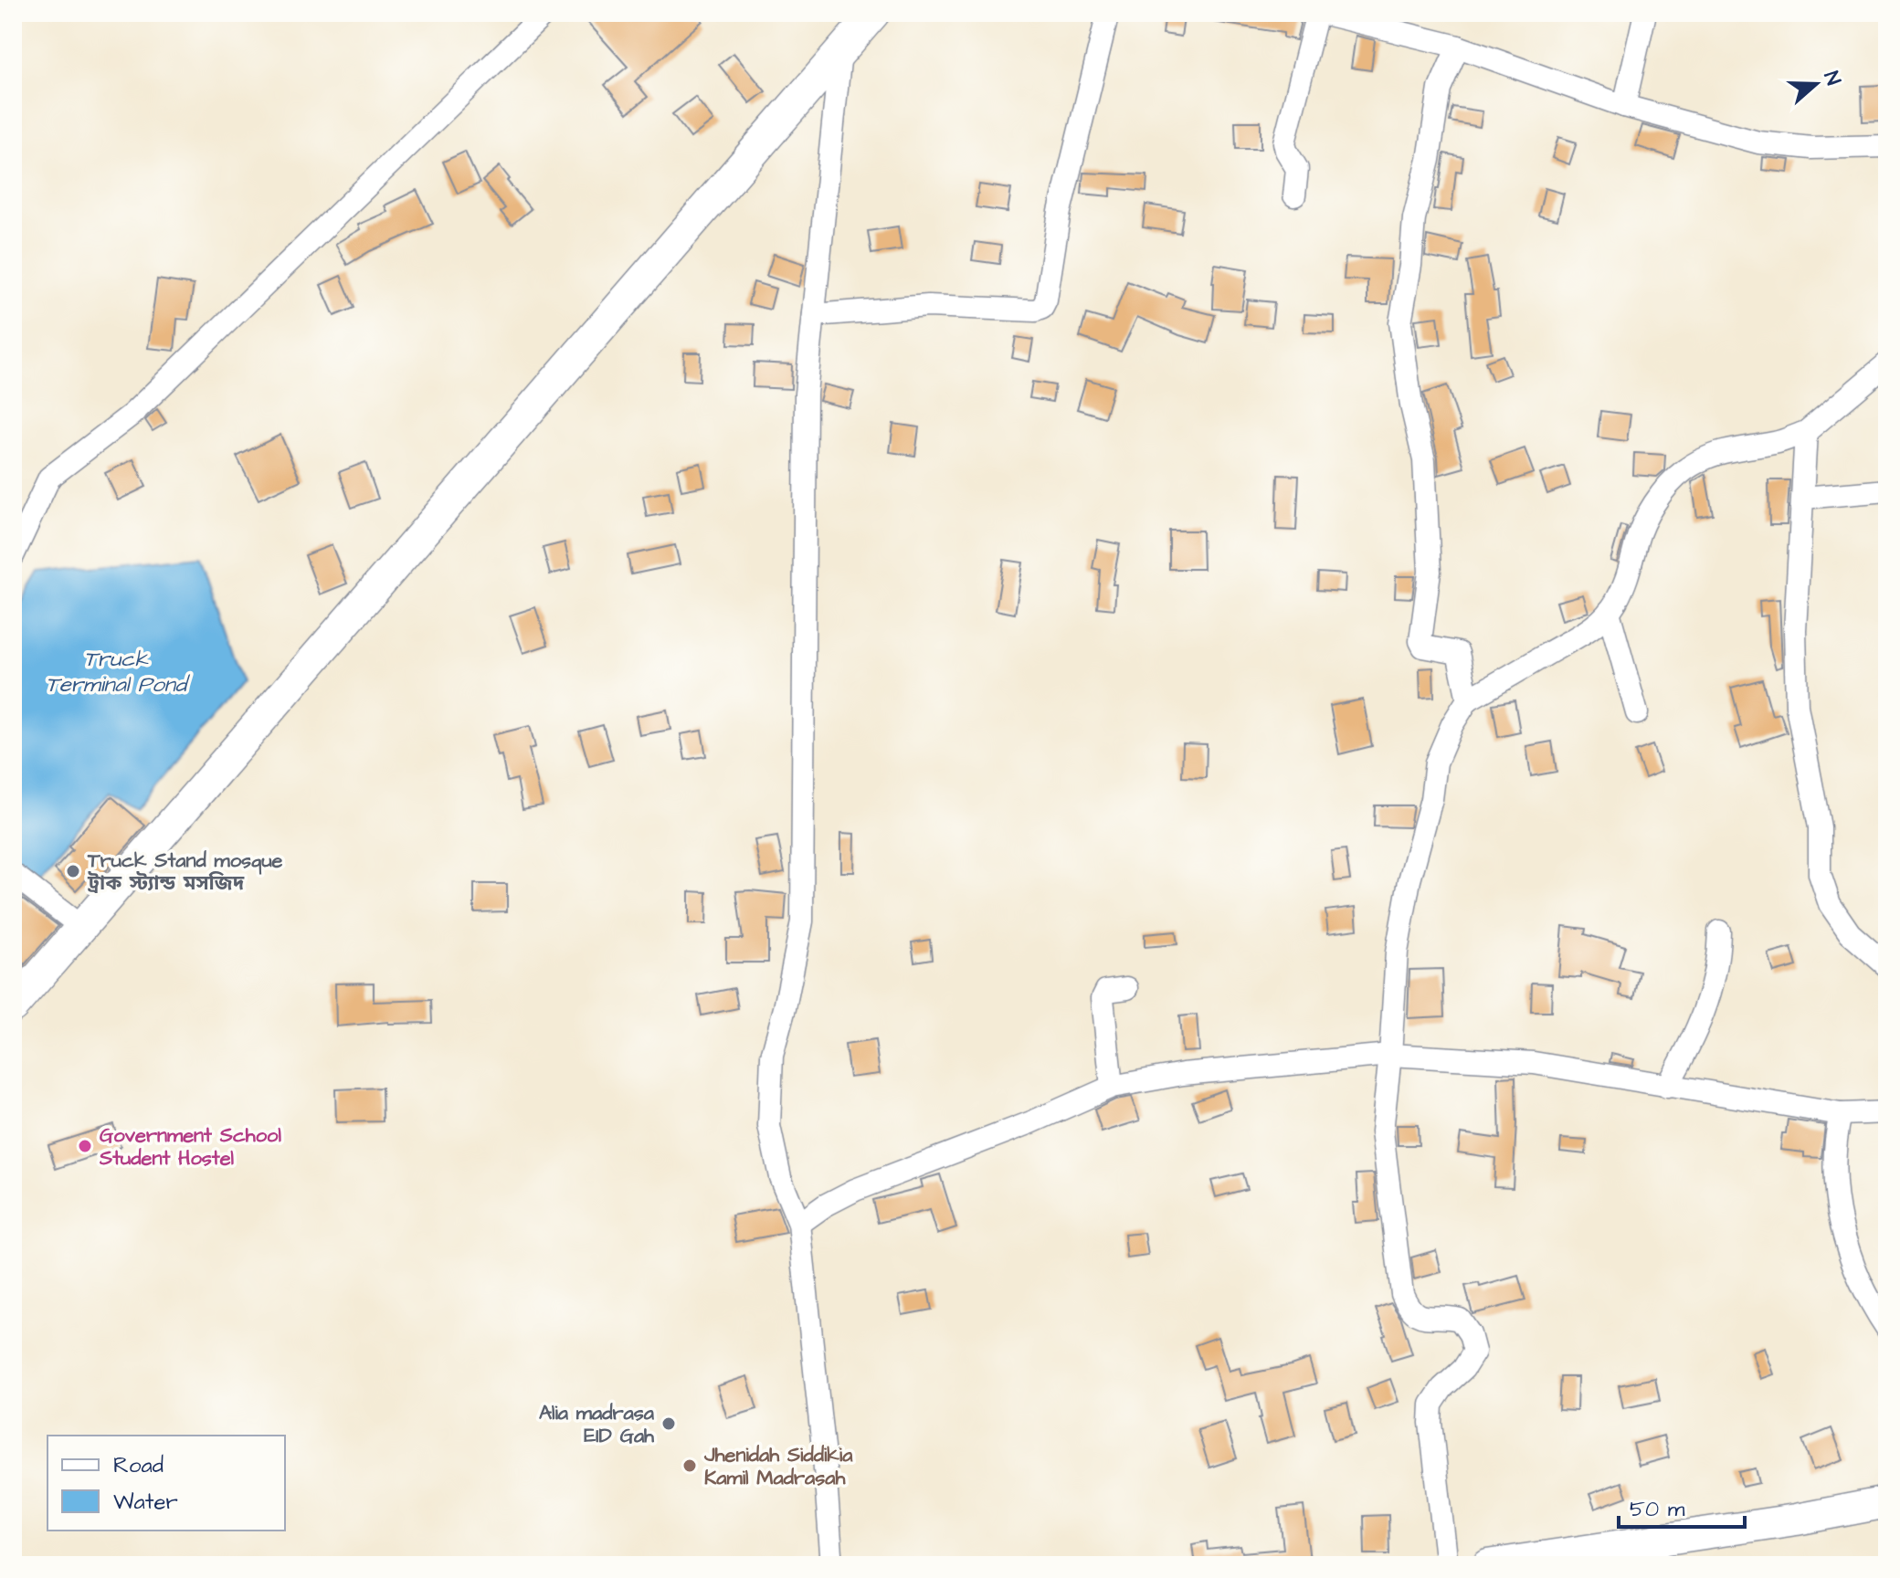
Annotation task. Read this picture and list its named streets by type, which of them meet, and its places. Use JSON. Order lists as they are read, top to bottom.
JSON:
{
  "water": ["Truck Terminal Pond"],
  "places": [
    "Truck Stand mosque ট্রাক স্ট্যান্ড মসজিদ",
    "Government School Student Hostel",
    "Alia madrasa EID Gah",
    "Jhenidah Siddikia Kamil Madrasah"
  ],
  "legend": ["Road", "Water"],
  "scale_bar": "50 m",
  "north": "right"
}
